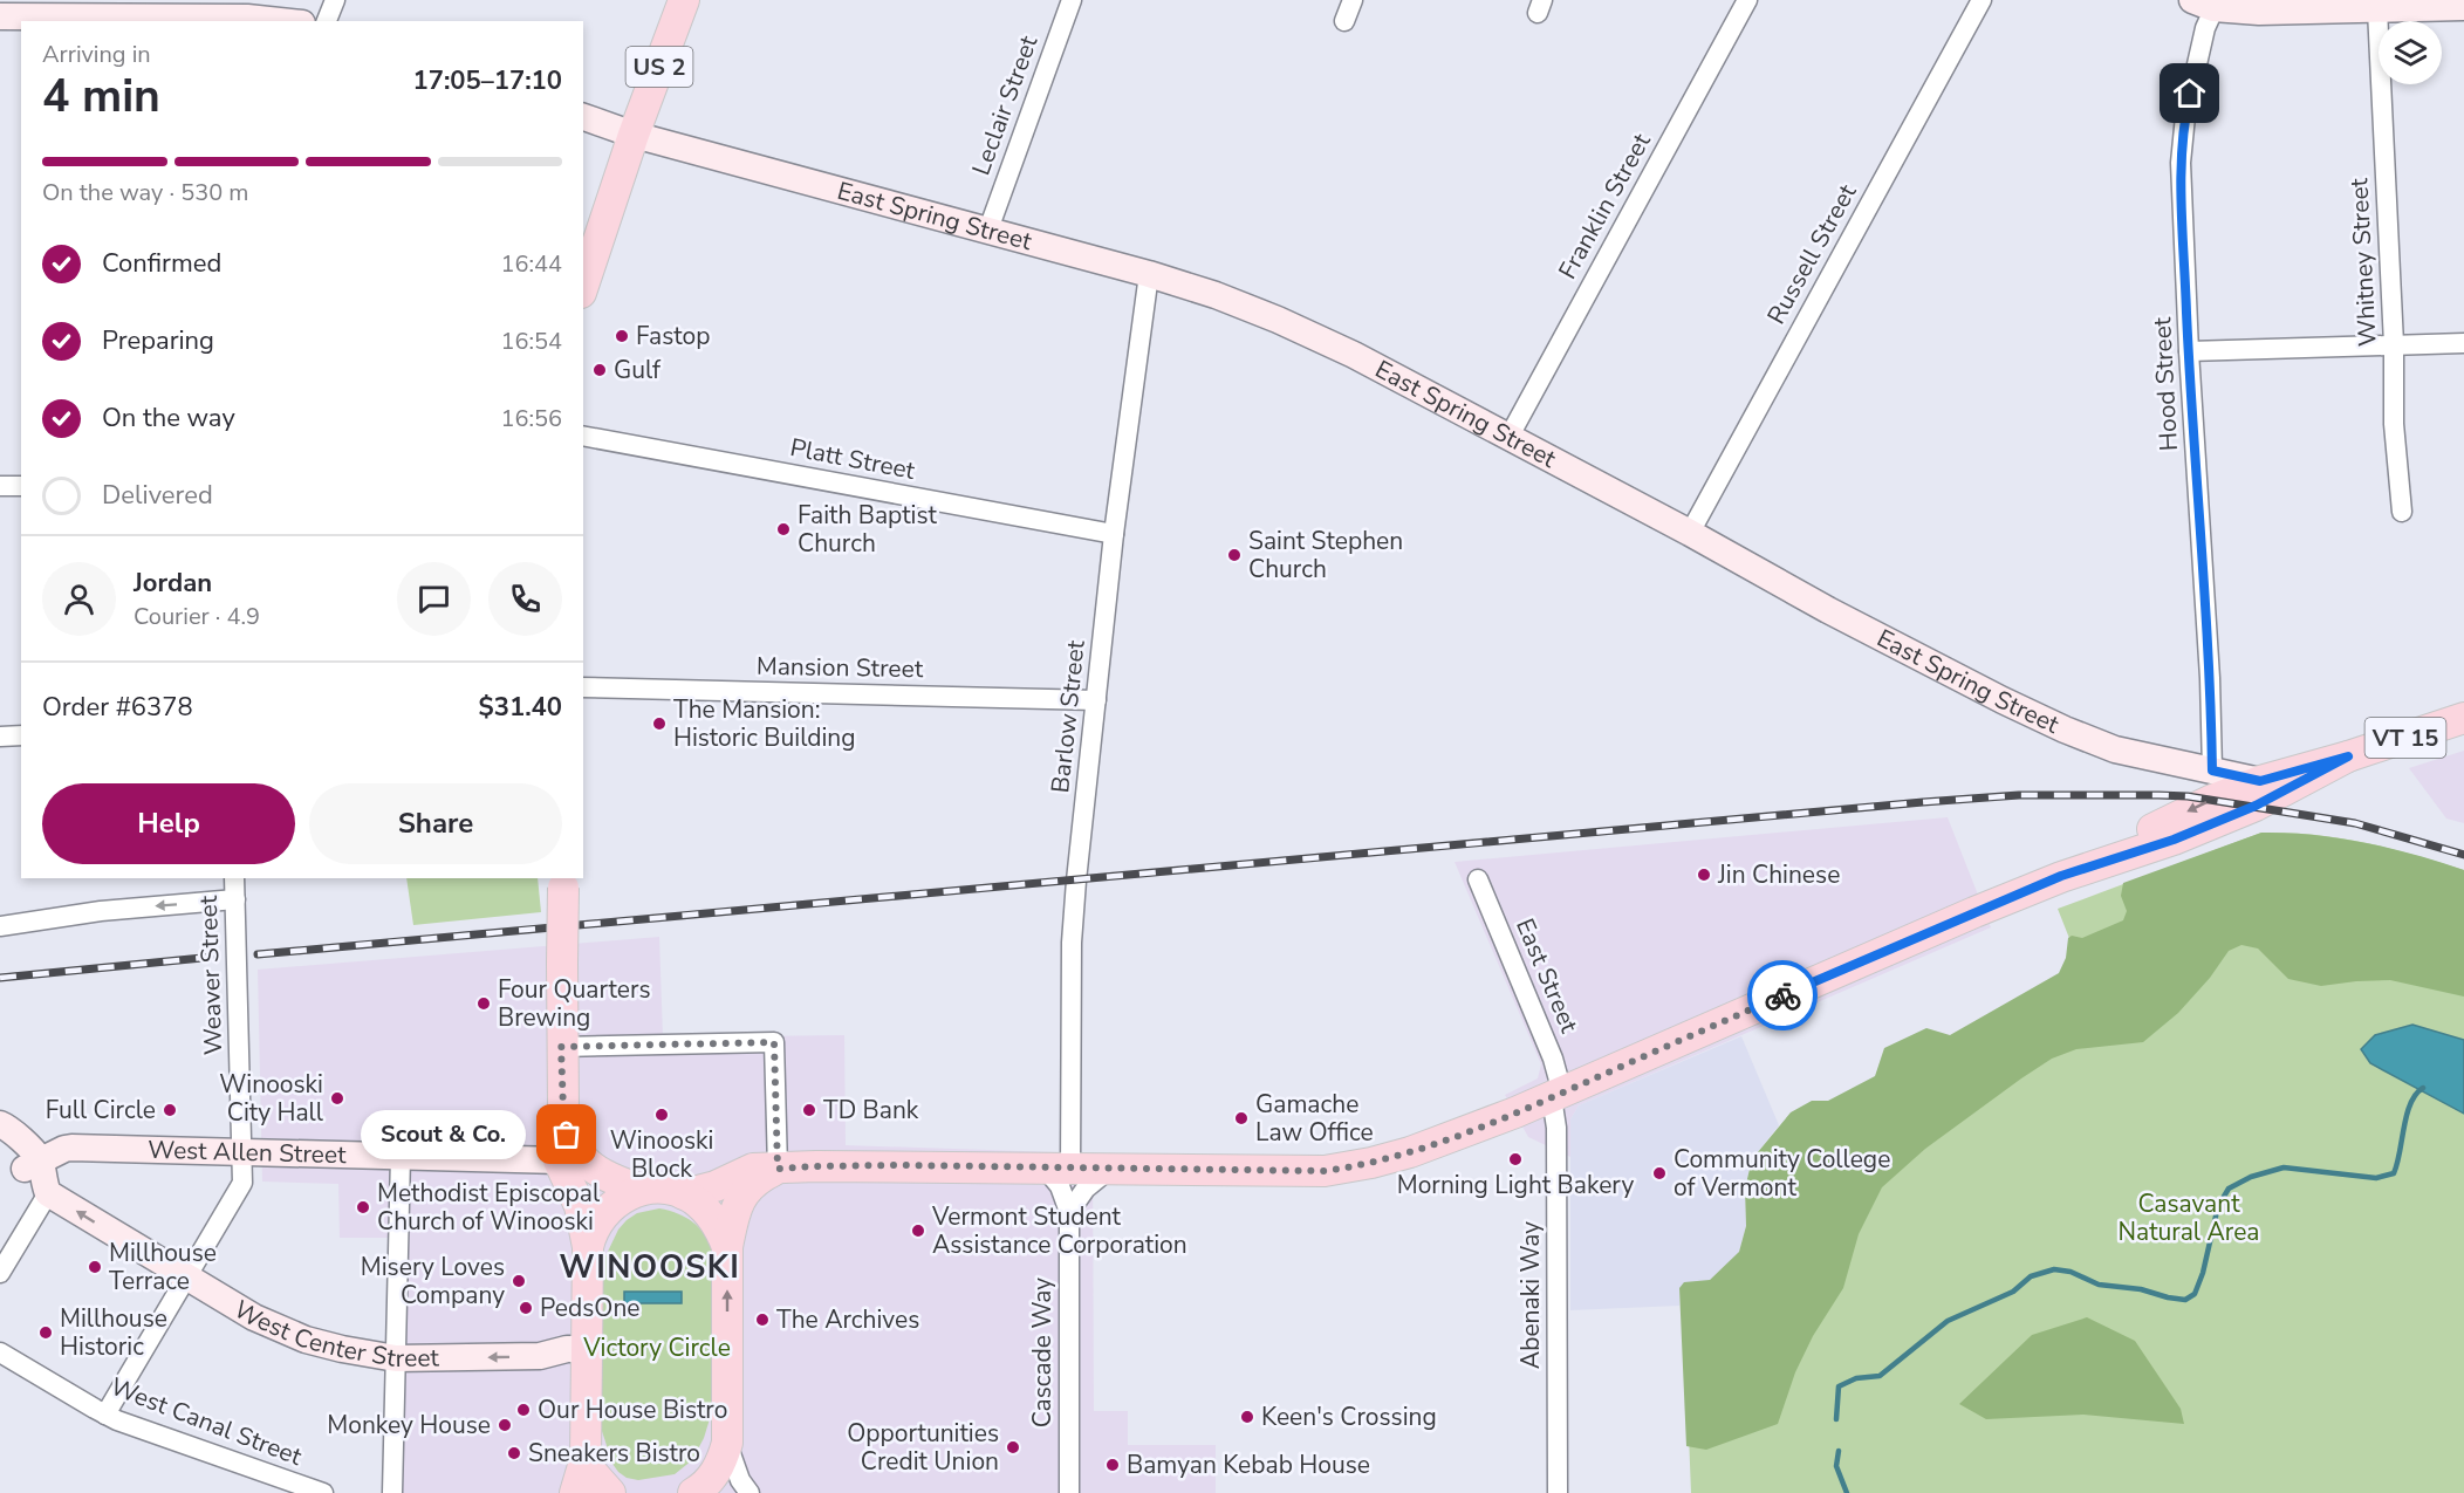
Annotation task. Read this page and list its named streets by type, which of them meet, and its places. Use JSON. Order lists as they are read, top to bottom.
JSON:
{
  "streets": {
    "main road": ["US 2", "VT 15"],
    "street": [
      "Leclair Street",
      "Franklin Street",
      "East Spring Street",
      "Russell Street",
      "Whitney Street",
      "Hood Street",
      "Platt Street",
      "Mansion Street",
      "Barlow Street",
      "Weaver Street",
      "East Street",
      "West Allen Street",
      "Abenaki Way",
      "West Center Street",
      "Cascade Way",
      "West Canal Street"
    ]
  },
  "crossings": [
    ["US 2", "East Spring Street"],
    ["Leclair Street", "East Spring Street"],
    ["Franklin Street", "East Spring Street"],
    ["East Spring Street", "Russell Street"],
    ["East Spring Street", "Hood Street"],
    ["East Spring Street", "Barlow Street"],
    ["East Spring Street", "VT 15"],
    ["Platt Street", "Barlow Street"],
    ["Mansion Street", "Barlow Street"],
    ["Barlow Street", "VT 15"],
    ["Barlow Street", "Cascade Way"],
    ["VT 15", "East Street"],
    ["VT 15", "Abenaki Way"],
    ["VT 15", "Cascade Way"],
    ["Weaver Street", "West Allen Street"],
    ["Weaver Street", "West Center Street"],
    ["Weaver Street", "West Canal Street"],
    ["East Street", "Abenaki Way"],
    ["West Allen Street", "West Center Street"]
  ],
  "one_way": ["West Center Street"],
  "districts": ["WINOOSKI"],
  "parks": ["Casavant Natural Area", "Victory Circle"],
  "places": [
    "Fastop",
    "Gulf",
    "Faith Baptist Church",
    "Saint Stephen Church",
    "The Mansion: Historic Building",
    "Jin Chinese",
    "Four Quarters Brewing",
    "Winooski City Hall",
    "Full Circle",
    "TD Bank",
    "Winooski Block",
    "Gamache Law Office",
    "Scout & Co.",
    "Morning Light Bakery",
    "Community College of Vermont",
    "Methodist Episcopal Church of Winooski",
    "Vermont Student Assistance Corporation",
    "Millhouse Terrace",
    "Misery Loves Company",
    "PedsOne",
    "The Archives",
    "Millhouse Historic",
    "Our House Bistro",
    "Keen's Crossing",
    "Monkey House",
    "Opportunities Credit Union",
    "Sneakers Bistro",
    "Bamyan Kebab House"
  ],
  "page": {
    "heading": ["4 min", "Arriving in", "17:05–17:10"],
    "panel": [
      "Jordan",
      "Courier · 4.9",
      "Order #6378",
      "$31.40"
    ],
    "bar": "On the way · 530 m",
    "list": [
      ["Confirmed", "16:44"],
      ["Preparing", "16:54"],
      ["On the way", "16:56"],
      "Delivered"
    ],
    "buttons": ["Help", "Share"],
    "bubble": "Scout & Co."
  }
}
